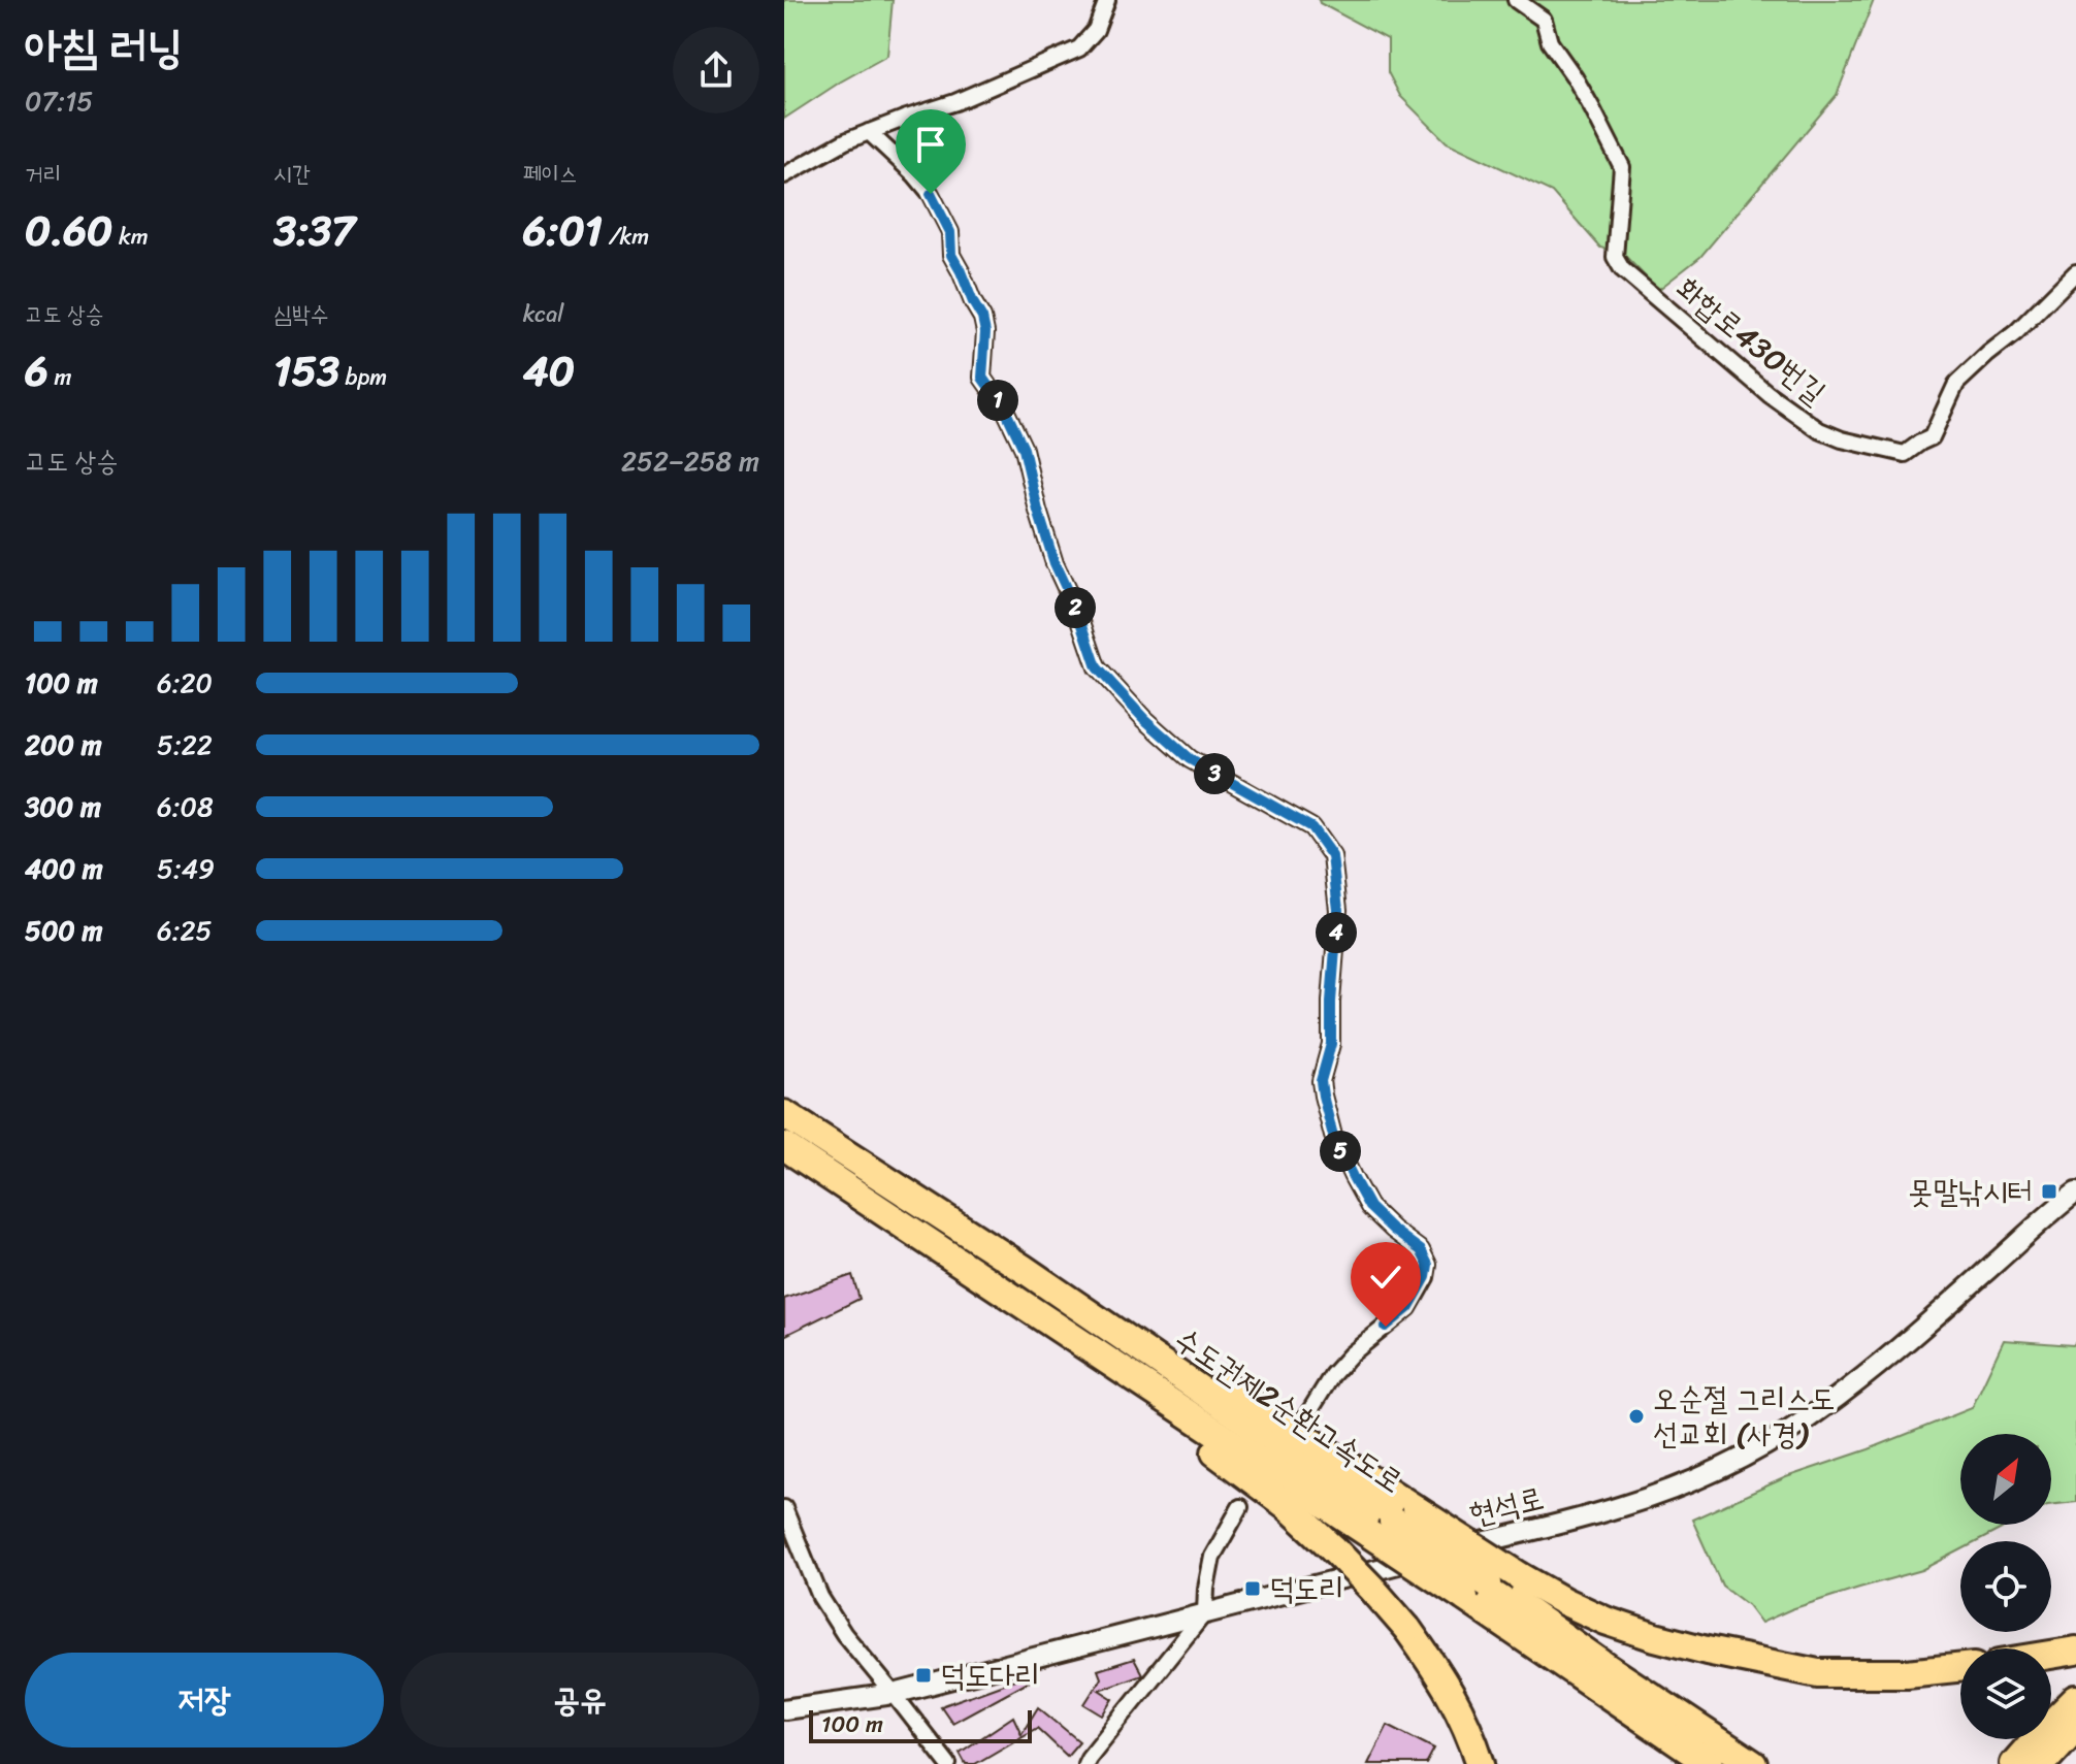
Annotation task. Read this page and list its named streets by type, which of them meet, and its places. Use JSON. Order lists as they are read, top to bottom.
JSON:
{
  "streets": {
    "highway": ["수도권제2순환고속도로"],
    "street": ["화합로430번길", "현석로"]
  },
  "places": {
    "transit": ["못말낚시터", "덕도리", "덕도다리"],
    "other": ["오순절 그리스도 선교회 (사경)"]
  },
  "scale_bar": "100 m",
  "north": "top right",
  "page": {
    "heading": ["아침 러닝", "07:15"],
    "stats": [
      ["거리", "0.60 km"],
      ["시간", "3:37"],
      ["페이스", "6:01 /km"],
      ["고도 상승", "6 m"],
      ["심박수", "153 bpm"],
      ["kcal", "40"]
    ],
    "pins": [
      "1",
      "2",
      "3",
      "4",
      "5"
    ],
    "chart": ["고도 상승", "252–258 m"],
    "list": [
      {
        "name": "100 m",
        "note": "6:20"
      },
      {
        "name": "200 m",
        "note": "5:22"
      },
      {
        "name": "300 m",
        "note": "6:08"
      },
      {
        "name": "400 m",
        "note": "5:49"
      },
      {
        "name": "500 m",
        "note": "6:25"
      }
    ],
    "buttons": ["저장", "공유"],
    "scale": "100 m"
  }
}
